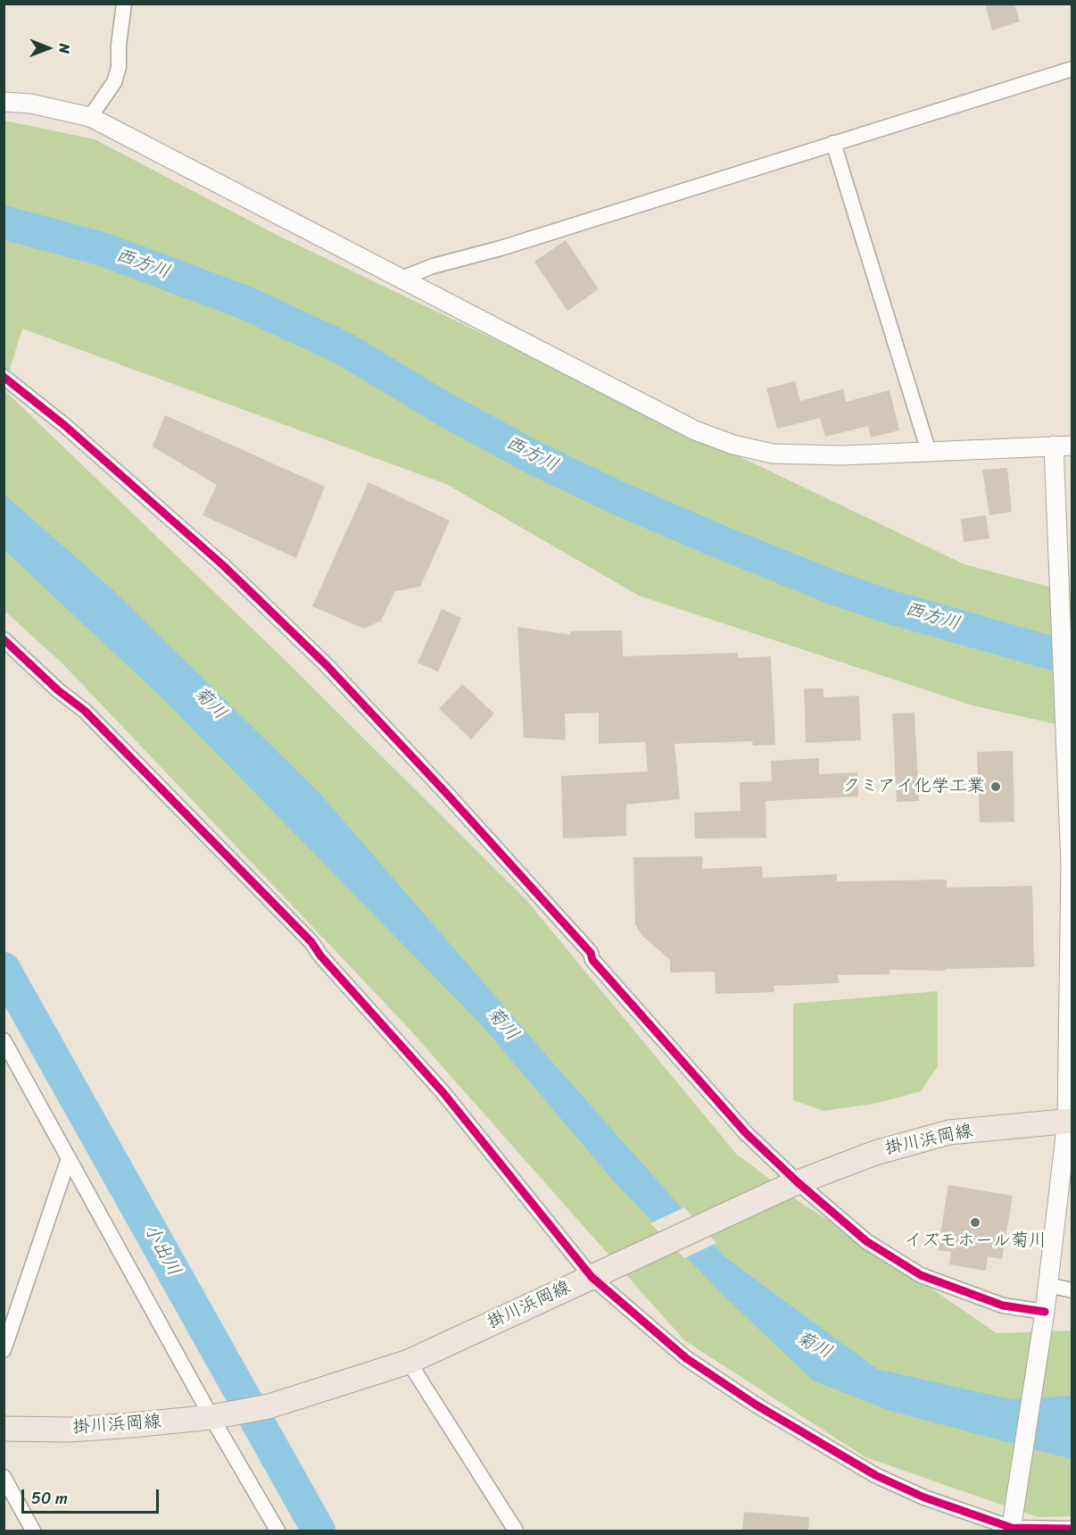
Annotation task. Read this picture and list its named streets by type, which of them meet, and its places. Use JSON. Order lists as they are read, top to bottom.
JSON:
{
  "streets": {
    "main road": ["掛川浜岡線"]
  },
  "water": ["西方川", "菊川", "小出川"],
  "places": ["クミアイ化学工業", "イズモホール菊川"],
  "scale_bar": "50 m",
  "north": "right"
}
